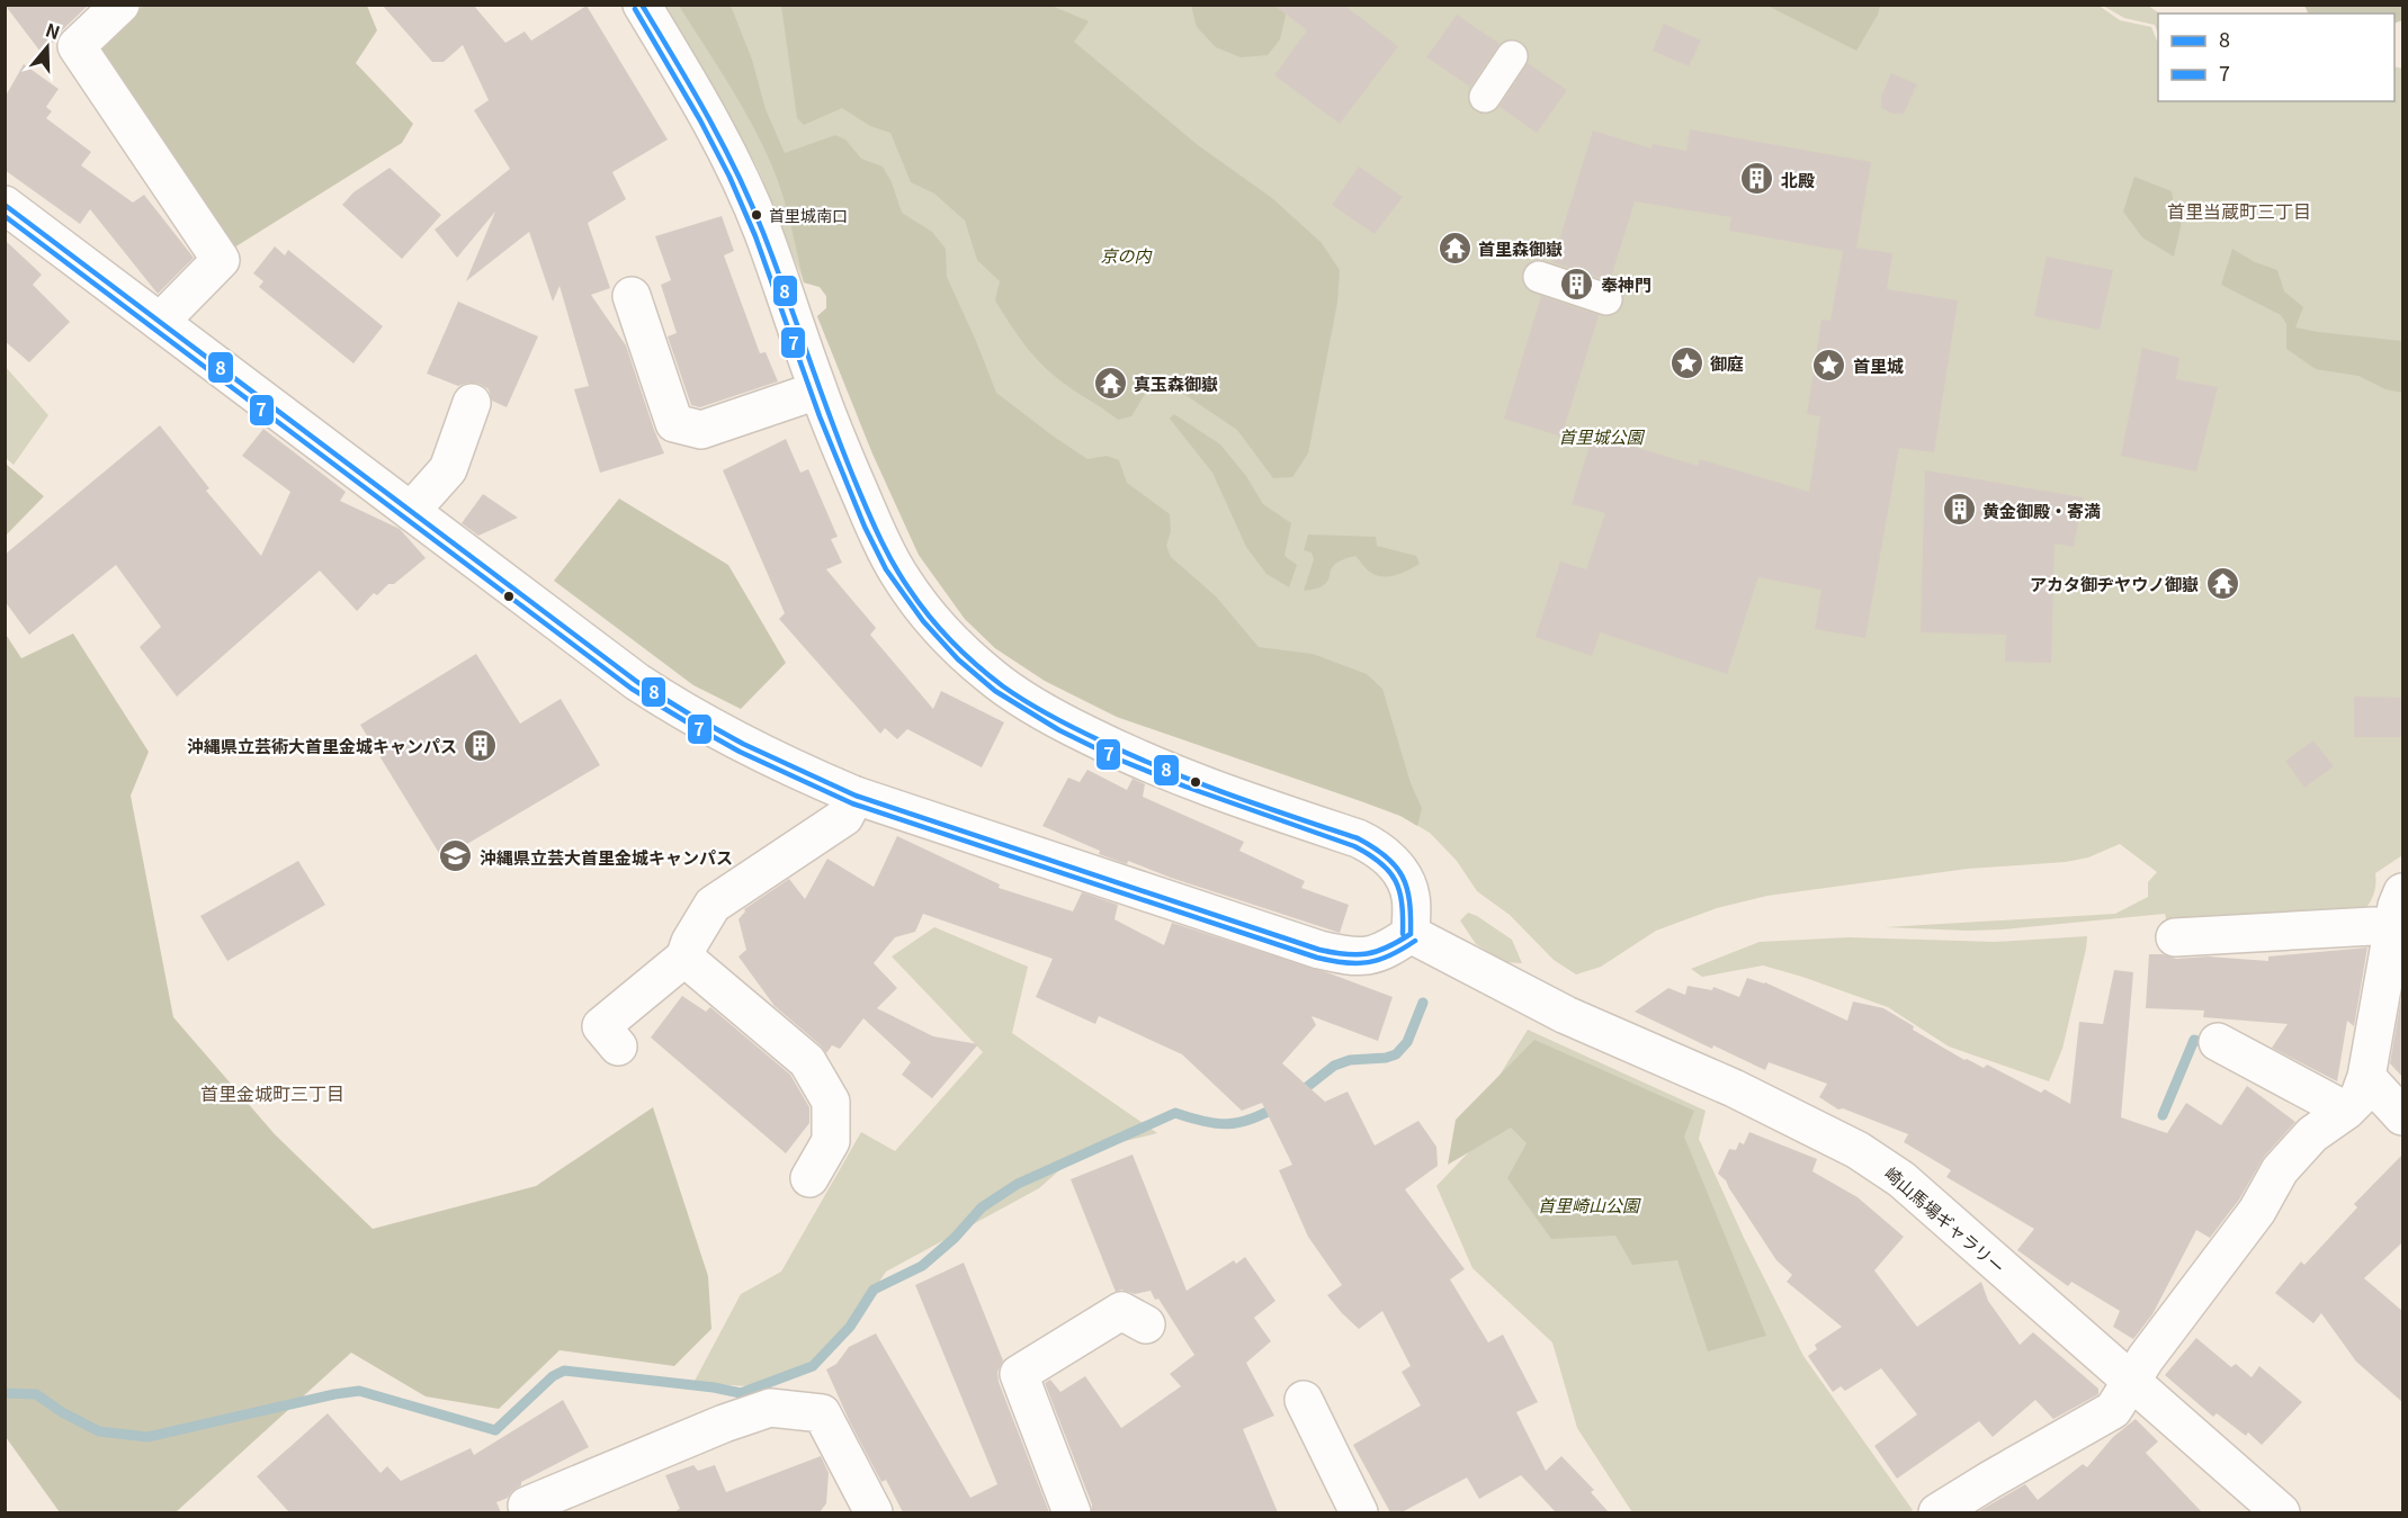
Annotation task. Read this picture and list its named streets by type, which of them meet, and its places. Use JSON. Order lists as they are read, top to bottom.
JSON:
{
  "streets": {
    "street": ["崎山馬場ギャラリー"]
  },
  "districts": ["首里当蔵町三丁目", "首里金城町三丁目"],
  "parks": ["京の内", "首里城公園", "首里崎山公園"],
  "places": {
    "building": [
      "北殿",
      "奉神門",
      "黄金御殿・寄満",
      "沖縄県立芸術大首里金城キャンパス"
    ],
    "other": ["首里城南口"],
    "temple": ["首里森御嶽", "真玉森御嶽", "アカタ御ヂヤウノ御嶽"],
    "place": ["御庭", "首里城"],
    "school or university": ["沖縄県立芸大首里金城キャンパス"]
  },
  "lines": ["transit line 8", "transit line 7"],
  "legend": ["8", "7"],
  "north": "top"
}
